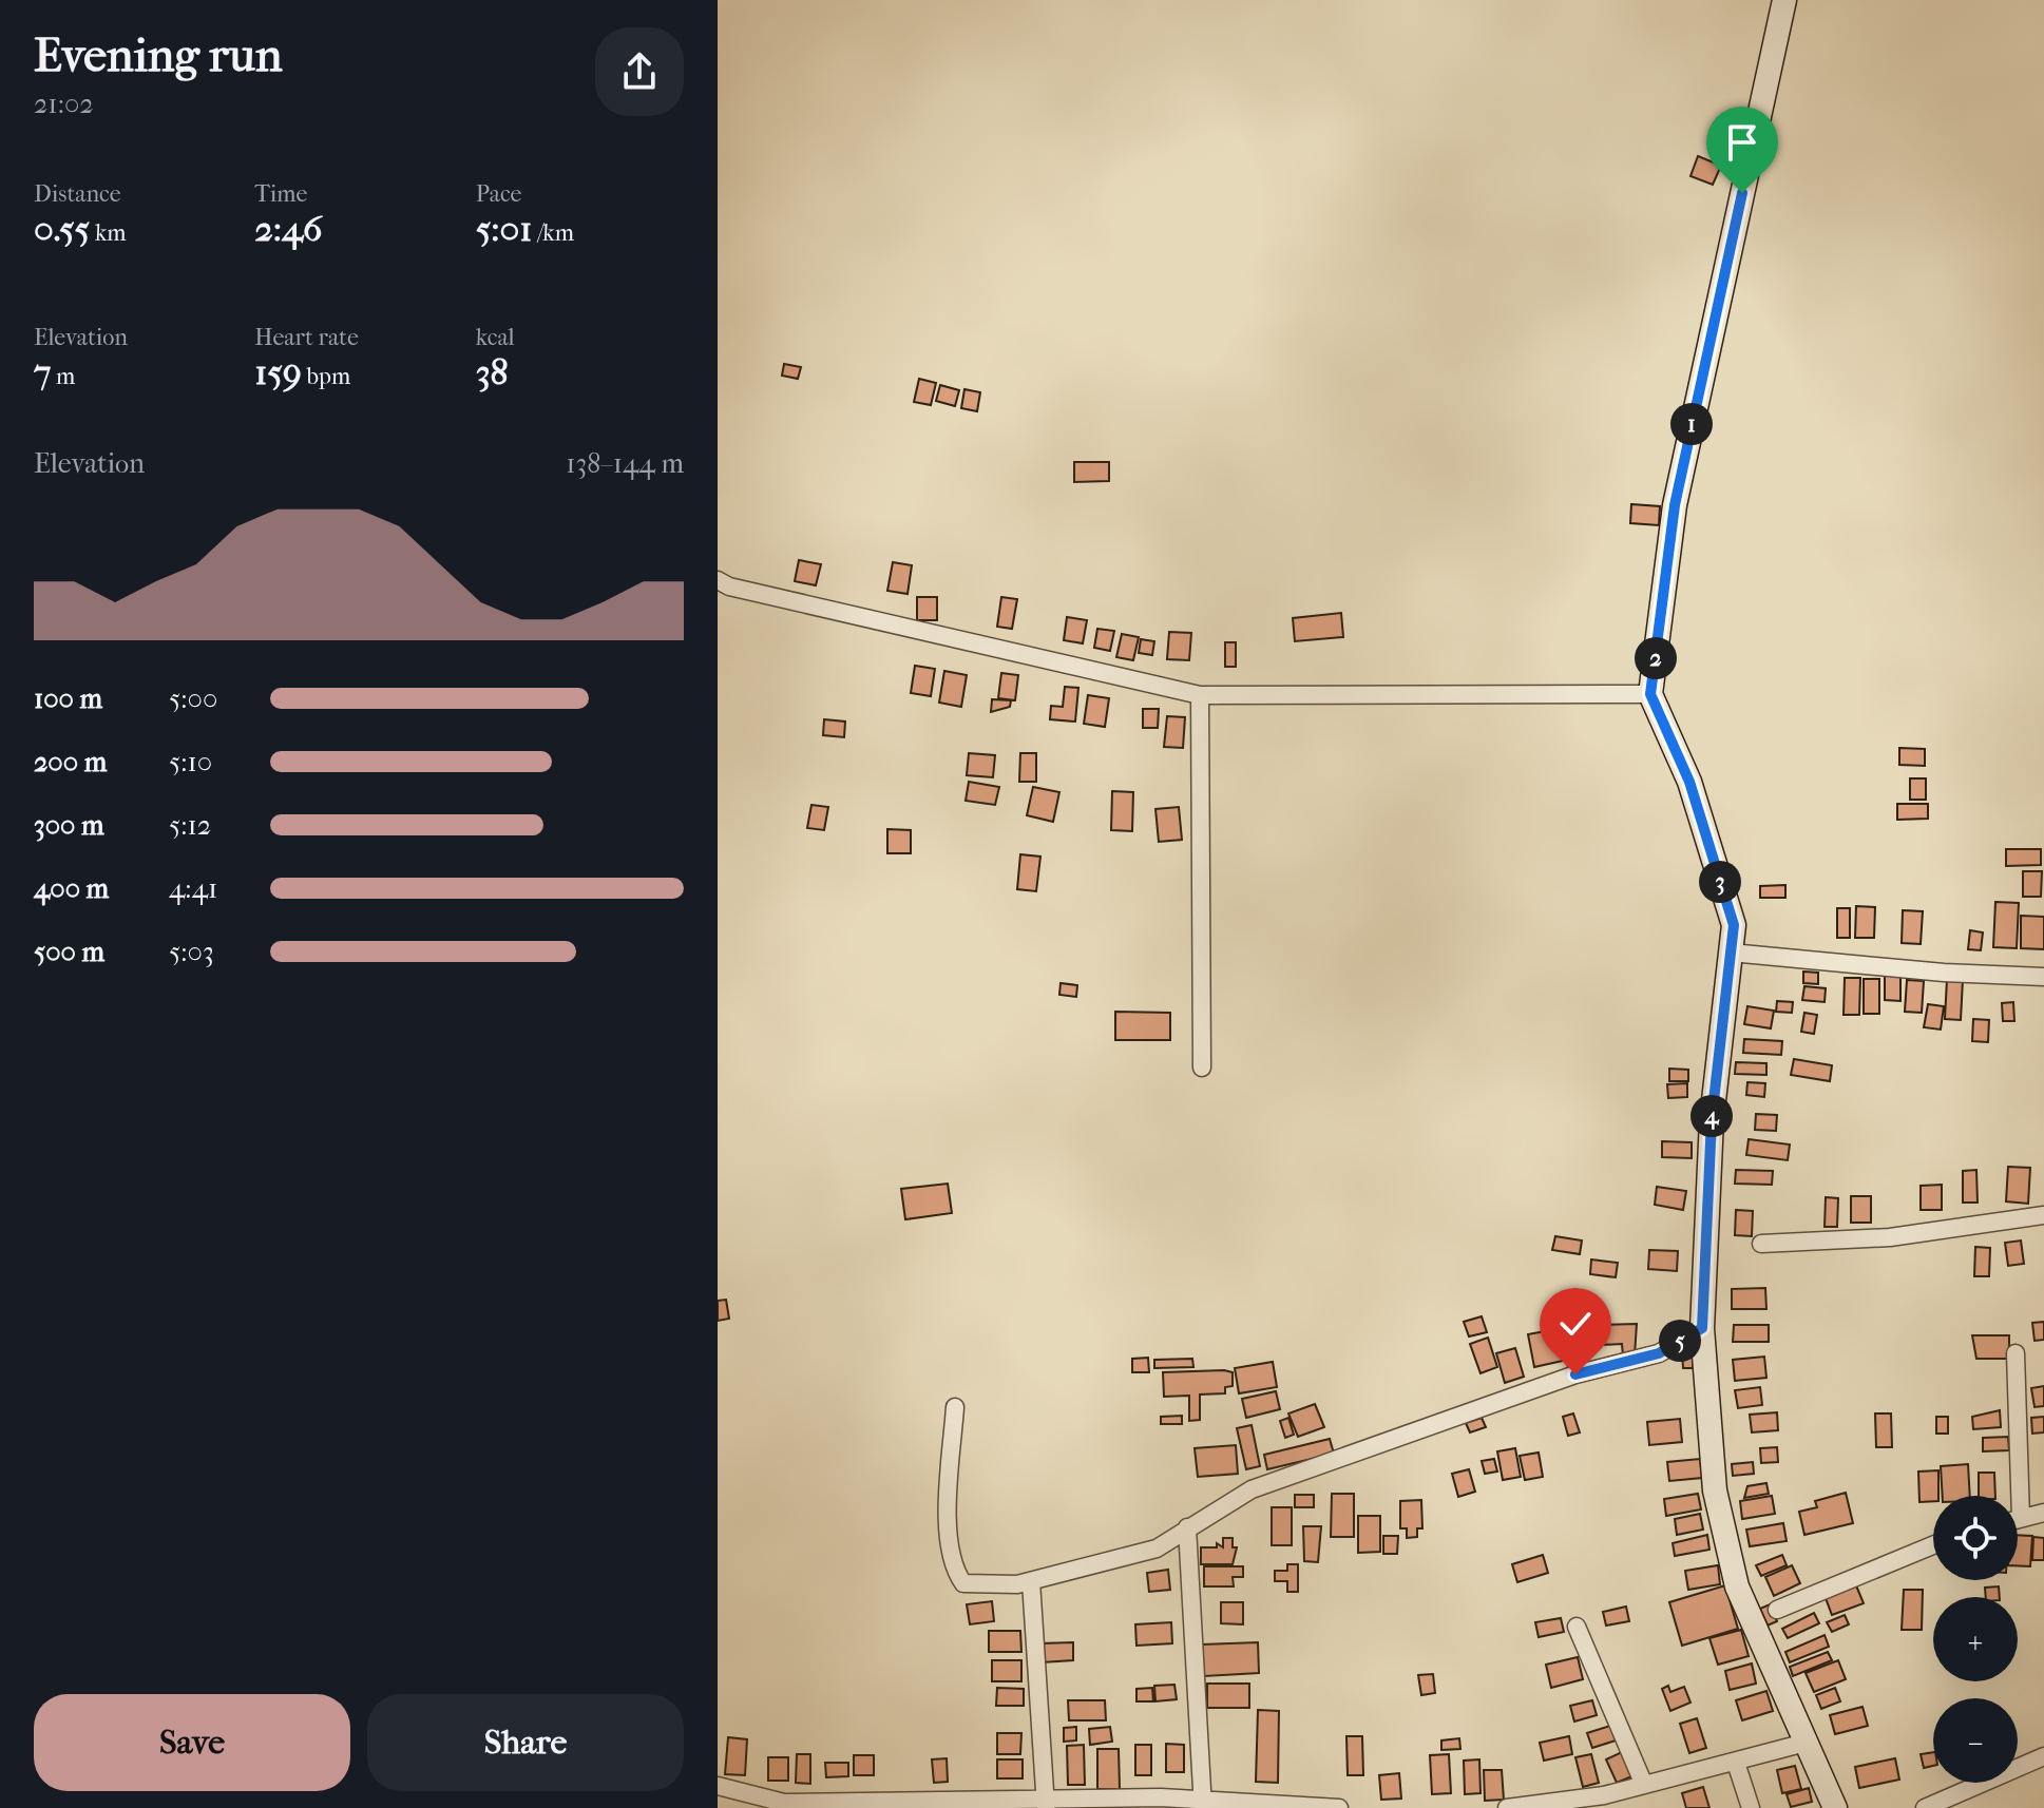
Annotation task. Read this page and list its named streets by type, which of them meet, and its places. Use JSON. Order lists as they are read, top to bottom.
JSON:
{
  "page": {
    "heading": ["Evening run", "21:02"],
    "stats": [
      ["Distance", "0.55 km"],
      ["Time", "2:46"],
      ["Pace", "5:01 /km"],
      ["Elevation", "7 m"],
      ["Heart rate", "159 bpm"],
      ["kcal", "38"]
    ],
    "pins": [
      "1",
      "2",
      "3",
      "4",
      "5"
    ],
    "chart": ["Elevation", "138–144 m"],
    "list": [
      {
        "name": "100 m",
        "note": "5:00"
      },
      {
        "name": "200 m",
        "note": "5:10"
      },
      {
        "name": "300 m",
        "note": "5:12"
      },
      {
        "name": "400 m",
        "note": "4:41"
      },
      {
        "name": "500 m",
        "note": "5:03"
      }
    ],
    "map_buttons": ["+", "−"],
    "buttons": ["Save", "Share"]
  }
}
